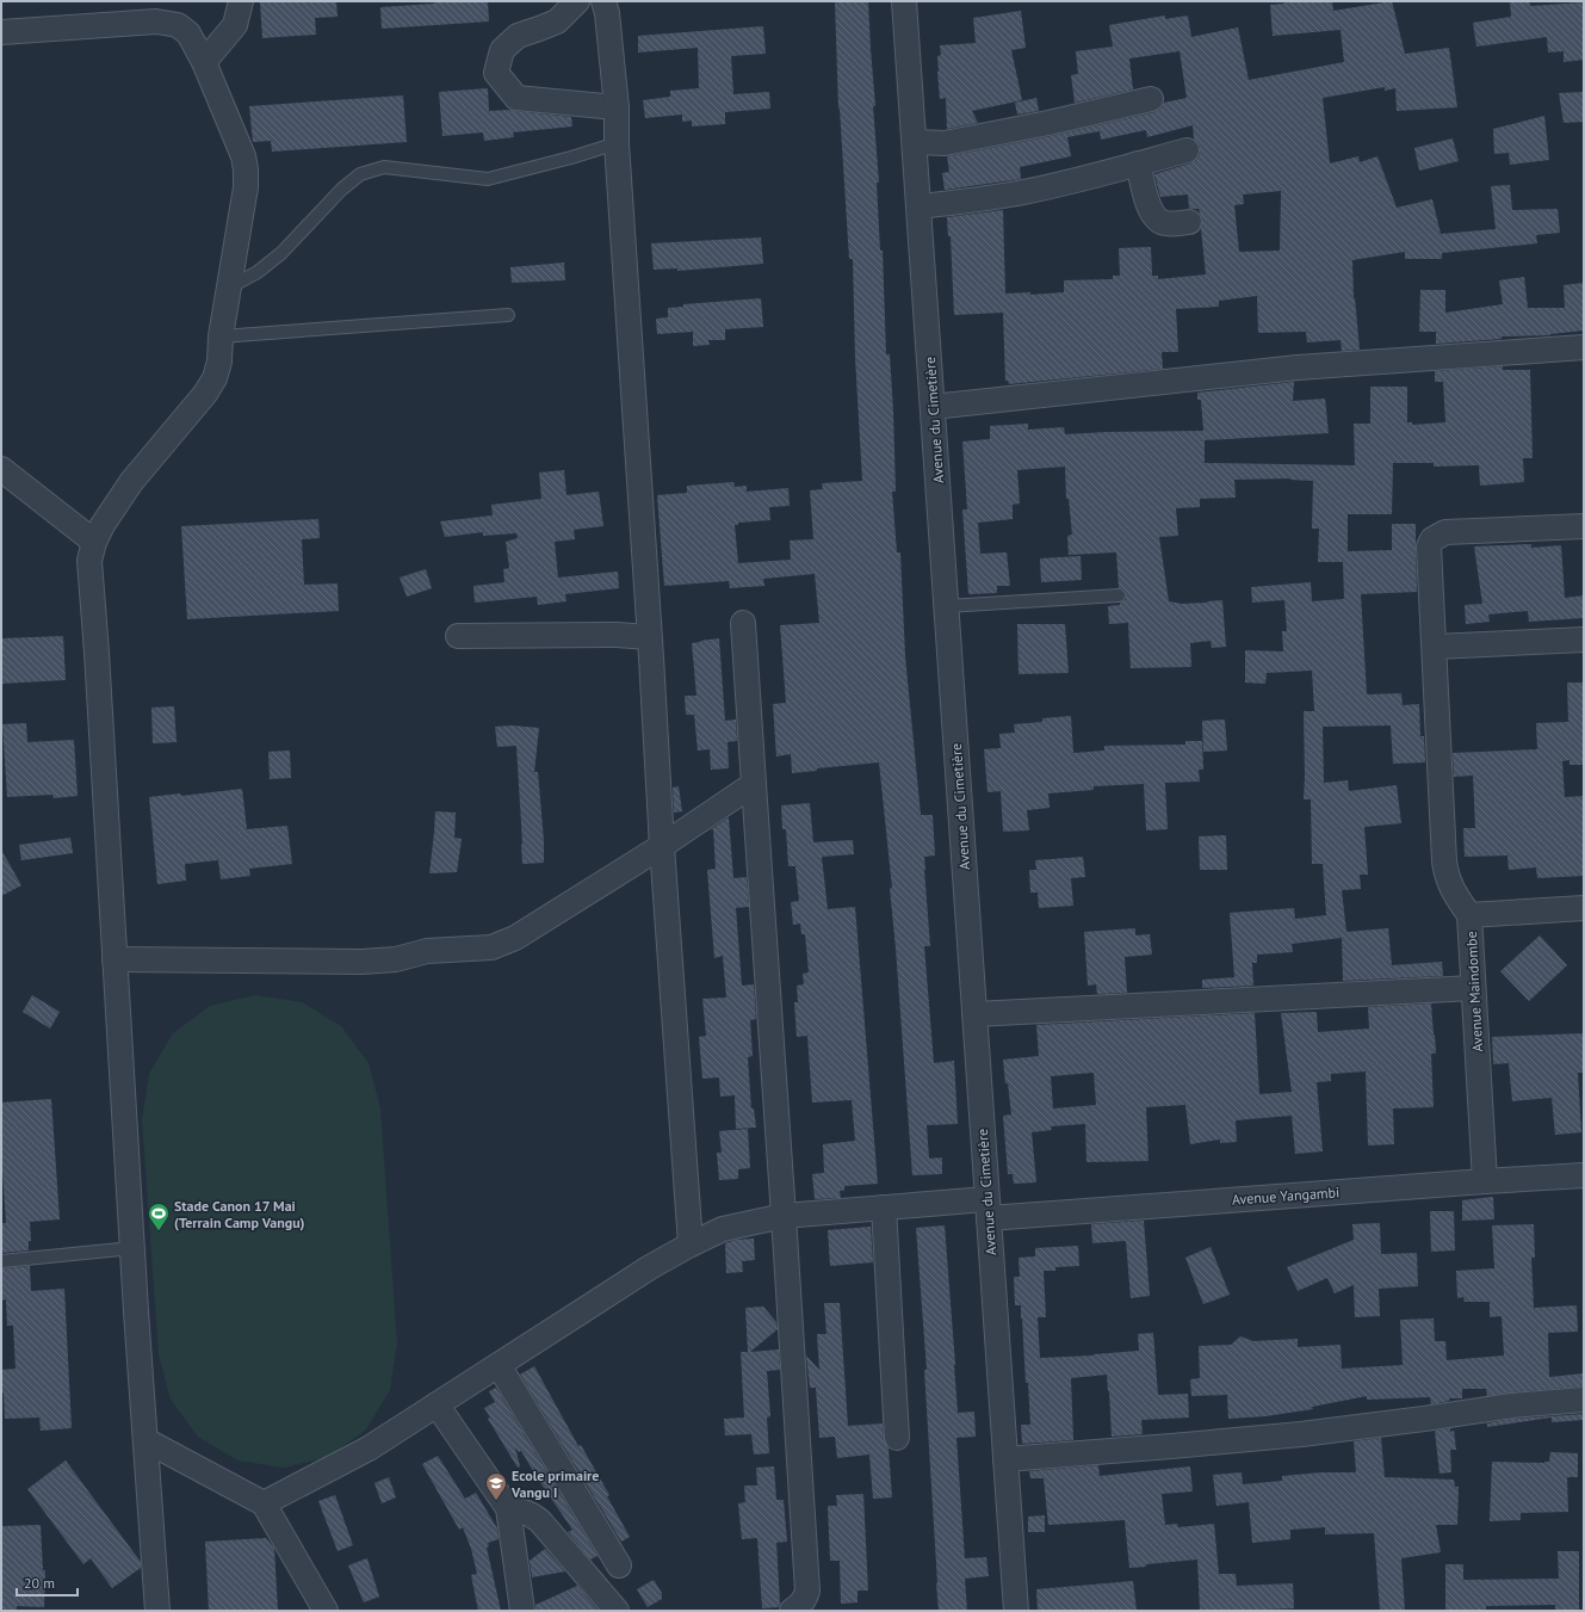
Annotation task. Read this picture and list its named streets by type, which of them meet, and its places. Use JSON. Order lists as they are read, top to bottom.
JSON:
{
  "streets": {
    "street": ["Avenue du Cimetière", "Avenue Maindombe", "Avenue Yangambi"]
  },
  "crossings": [
    ["Avenue du Cimetière", "Avenue Yangambi"],
    ["Avenue Maindombe", "Avenue Yangambi"]
  ],
  "places": {
    "sports": ["Stade Canon 17 Mai (Terrain Camp Vangu)"],
    "school or university": ["Ecole primaire Vangu I"]
  },
  "scale_bar": "20 m"
}
